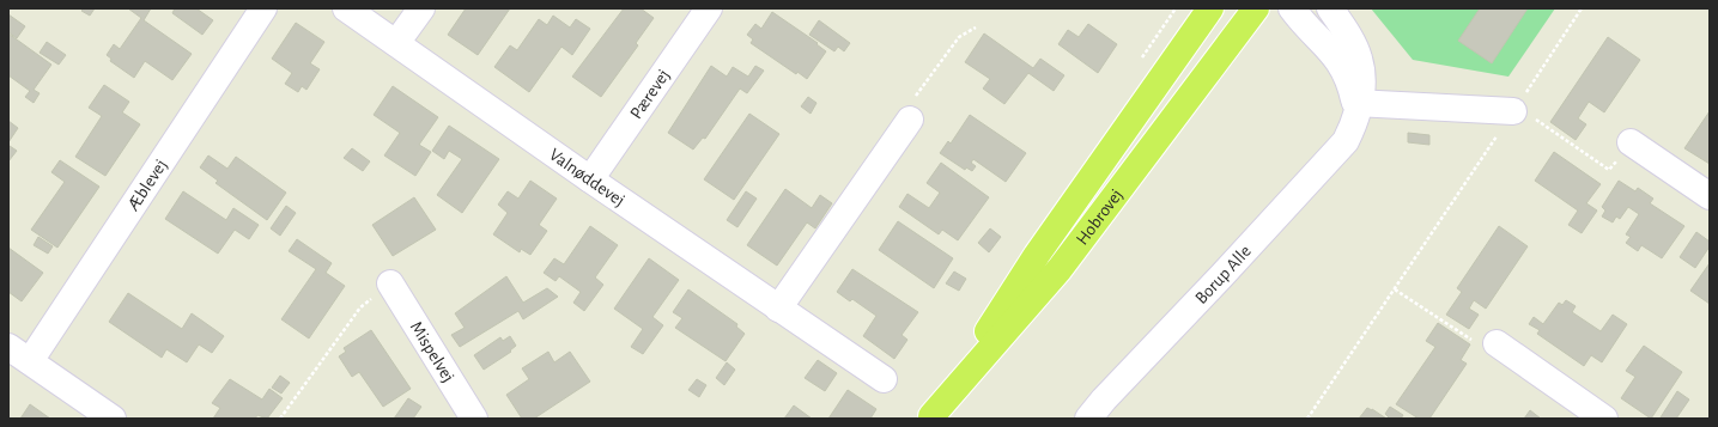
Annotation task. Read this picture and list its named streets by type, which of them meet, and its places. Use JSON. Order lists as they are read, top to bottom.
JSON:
{
  "streets": {
    "main road": ["Hobrovej"],
    "street": [
      "Pærevej",
      "Valnøddevej",
      "Æblevej",
      "Borup Alle",
      "Mispelvej"
    ]
  },
  "crossings": [
    ["Pærevej", "Valnøddevej"]
  ]
}
